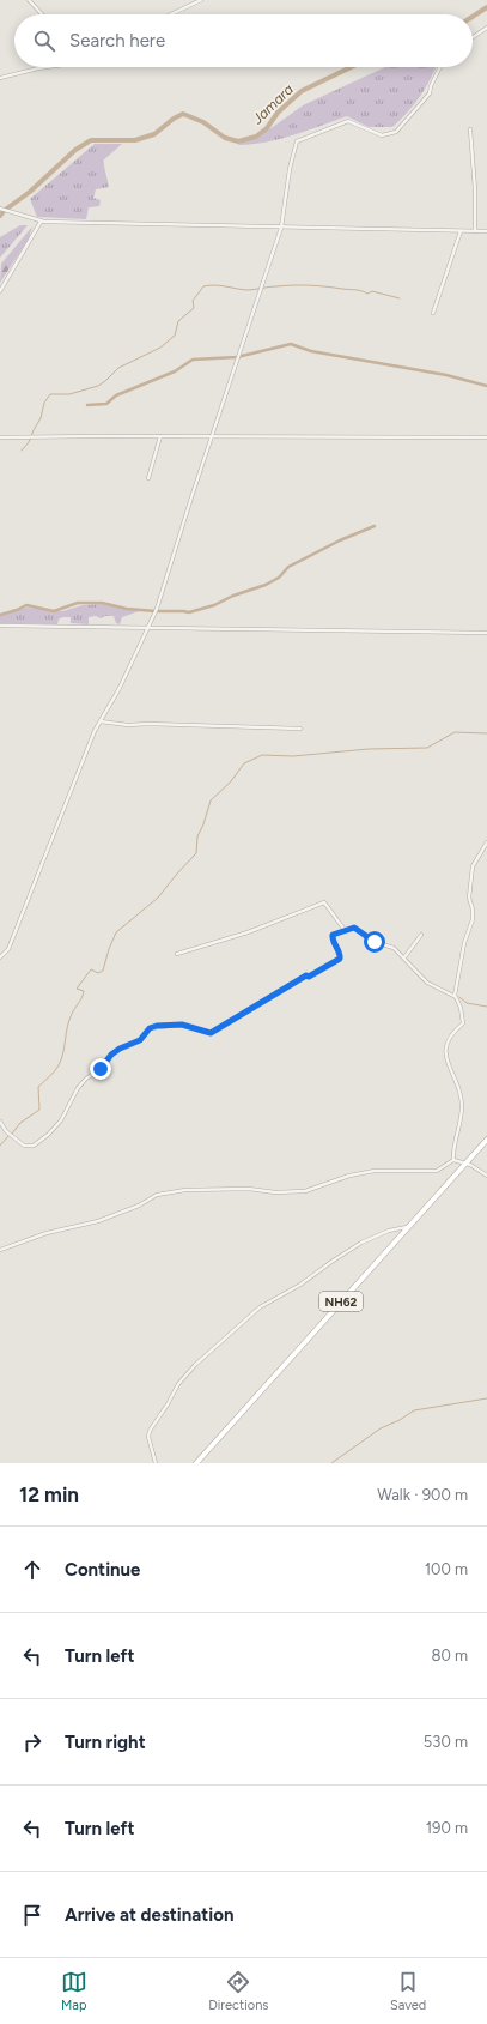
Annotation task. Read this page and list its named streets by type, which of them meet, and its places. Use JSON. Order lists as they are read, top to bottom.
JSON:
{
  "streets": {
    "main road": ["NH62"]
  },
  "water": ["Jamara"],
  "page": {
    "search": "Search here",
    "heading": ["12 min", "Walk · 900 m"],
    "list": [
      ["Continue", "100 m"],
      ["Turn left", "80 m"],
      ["Turn right", "530 m"],
      ["Turn left", "190 m"],
      "Arrive at destination"
    ],
    "nav": ["Map", "Directions", "Saved"]
  }
}
